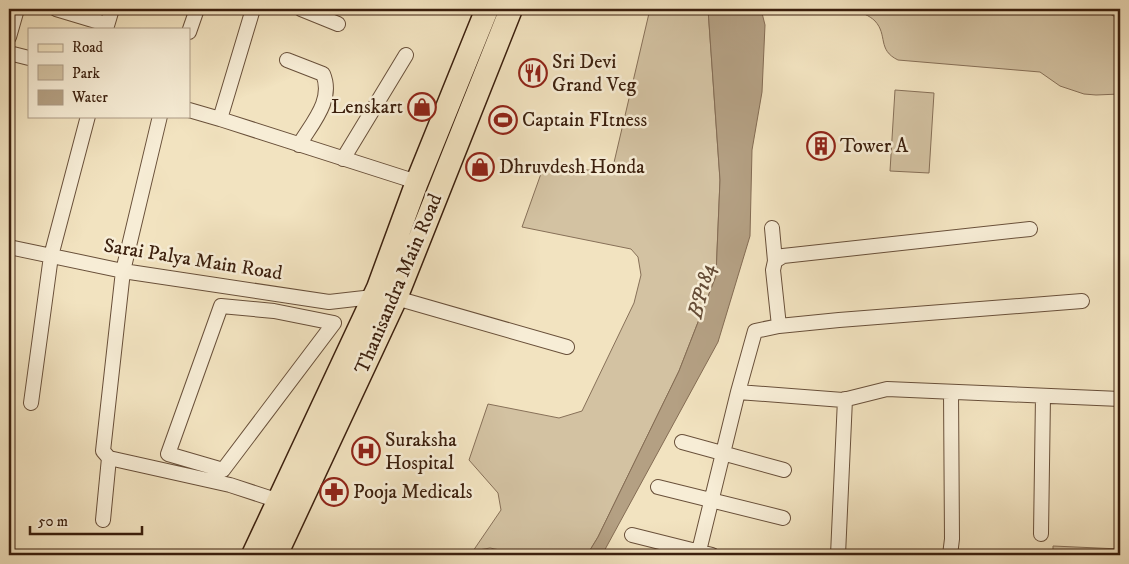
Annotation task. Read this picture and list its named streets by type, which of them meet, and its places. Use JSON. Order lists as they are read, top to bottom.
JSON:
{
  "streets": {
    "main road": ["Thanisandra Main Road"],
    "street": ["Sarai Palya Main Road"]
  },
  "crossings": [
    ["Sarai Palya Main Road", "Thanisandra Main Road"]
  ],
  "water": ["BP184"],
  "places": {
    "restaurant": ["Sri Devi Grand Veg"],
    "shop": ["Lenskart", "Dhruvdesh Honda"],
    "sports": ["Captain FItness"],
    "building": ["Tower A"],
    "hospital": ["Suraksha Hospital"],
    "pharmacy": ["Pooja Medicals"]
  },
  "legend": ["Road", "Park", "Water"],
  "scale_bar": "50 m"
}
